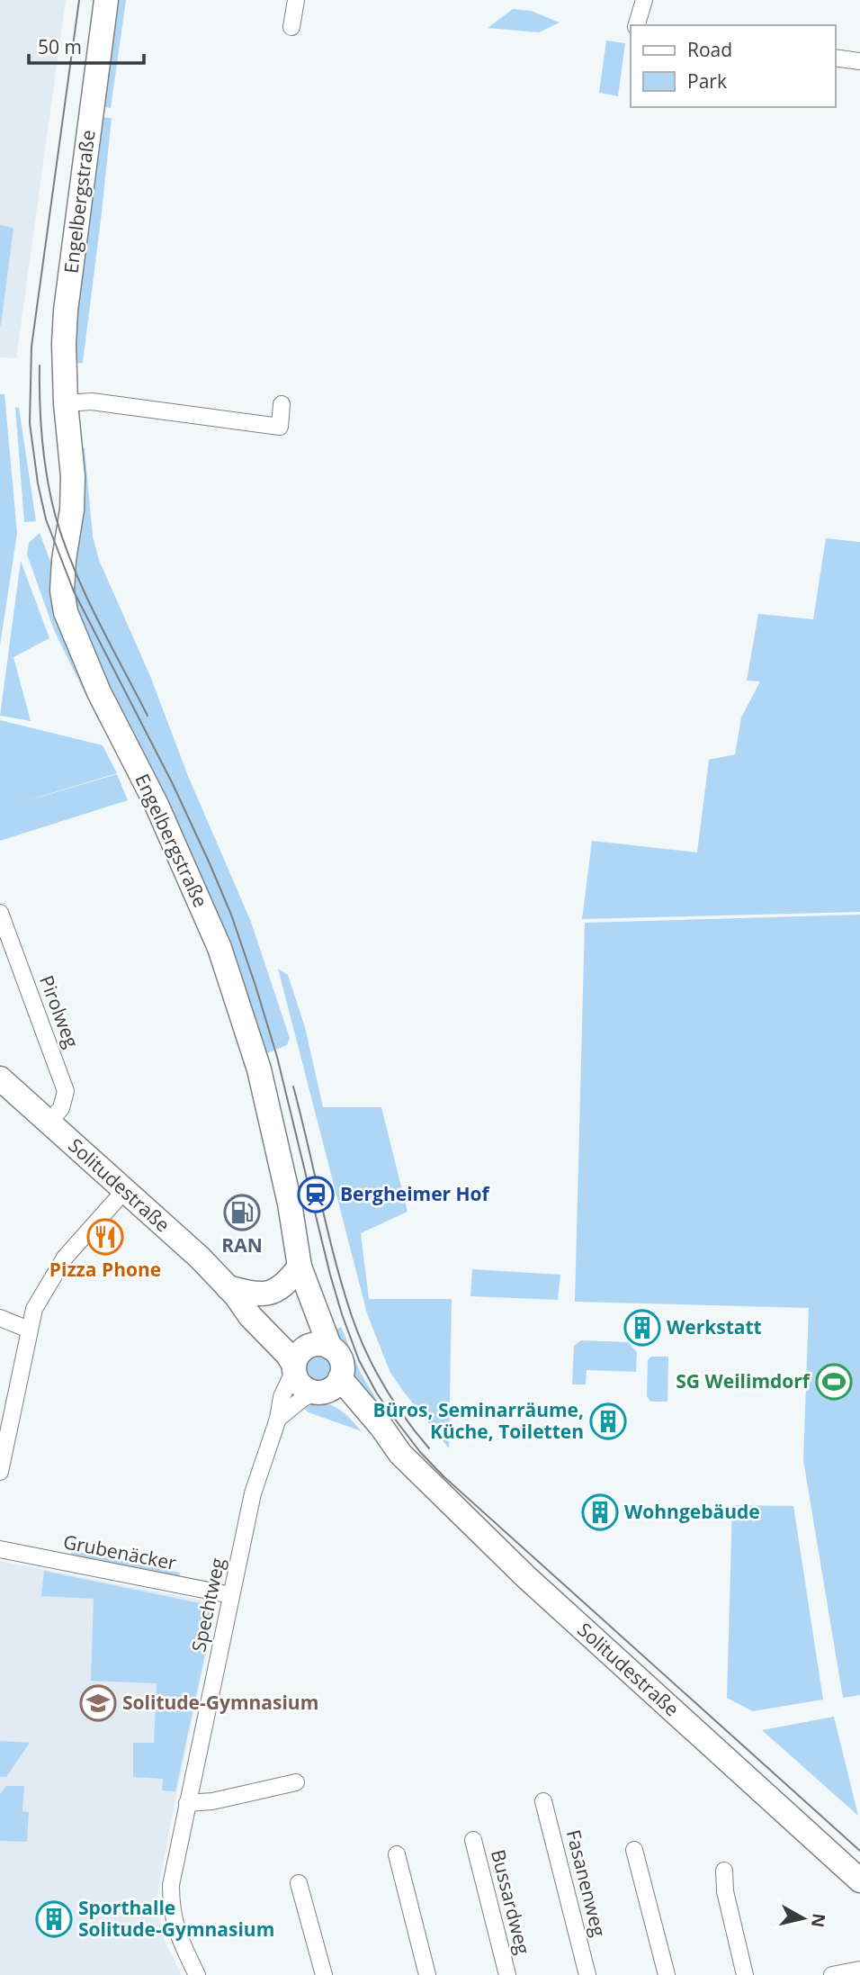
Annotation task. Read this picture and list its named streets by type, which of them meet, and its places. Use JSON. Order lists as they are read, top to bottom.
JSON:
{
  "streets": {
    "main road": ["Engelbergstraße", "Solitudestraße"],
    "street": [
      "Pirolweg",
      "Grubenäcker",
      "Spechtweg",
      "Fasanenweg",
      "Bussardweg"
    ]
  },
  "crossings": [
    ["Engelbergstraße", "Solitudestraße"],
    ["Engelbergstraße", "Spechtweg"],
    ["Pirolweg", "Solitudestraße"],
    ["Solitudestraße", "Spechtweg"],
    ["Grubenäcker", "Spechtweg"]
  ],
  "places": {
    "station": ["Bergheimer Hof"],
    "fuel station": ["RAN"],
    "restaurant": ["Pizza Phone"],
    "building": [
      "Werkstatt",
      "Büros, Seminarräume, Küche, Toiletten",
      "Wohngebäude",
      "Sporthalle Solitude-Gymnasium"
    ],
    "sports": ["SG Weilimdorf"],
    "school or university": ["Solitude-Gymnasium"]
  },
  "legend": ["Road", "Park"],
  "scale_bar": "50 m",
  "north": "right"
}
